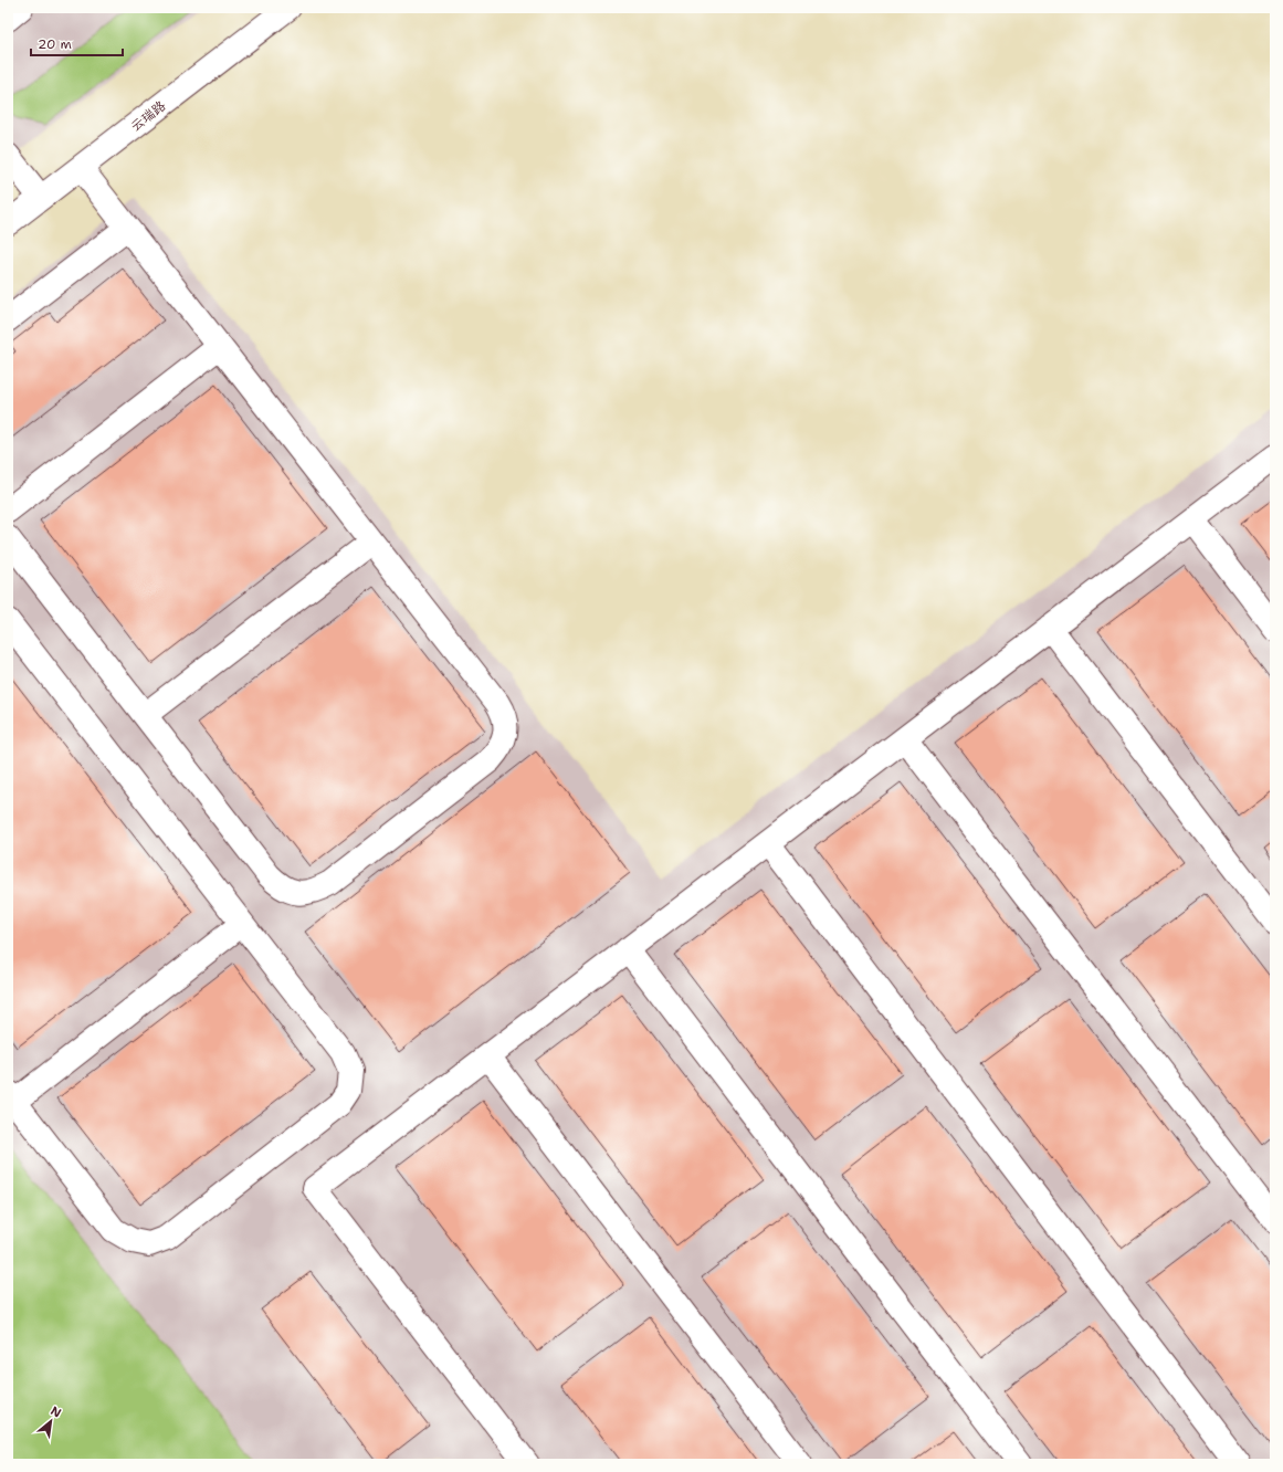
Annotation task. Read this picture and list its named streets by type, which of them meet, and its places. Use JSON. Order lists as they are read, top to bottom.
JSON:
{
  "streets": {
    "street": ["云瑞路"]
  },
  "scale_bar": "20 m",
  "north": "top right"
}
